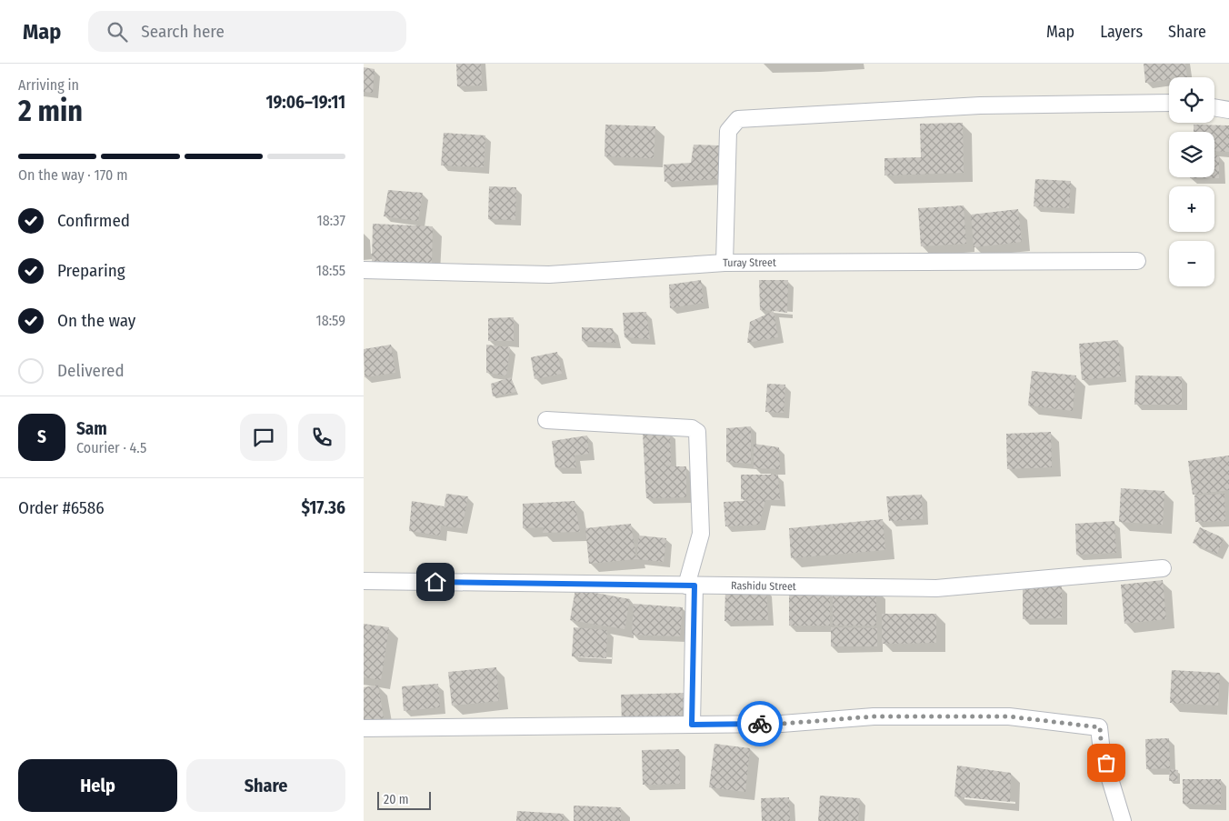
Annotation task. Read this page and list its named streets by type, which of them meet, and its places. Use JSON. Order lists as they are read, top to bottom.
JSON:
{
  "streets": {
    "street": ["Turay Street", "Rashidu Street"]
  },
  "scale_bar": "20 m",
  "page": {
    "header": "Map",
    "search": "Search here",
    "nav": ["Map", "Layers", "Share"],
    "heading": ["2 min", "Arriving in", "19:06–19:11"],
    "panel": [
      "Sam",
      "Courier · 4.5",
      "Order #6586",
      "$17.36"
    ],
    "map_buttons": ["+", "−"],
    "bar": "On the way · 170 m",
    "list": [
      ["Confirmed", "18:37"],
      ["Preparing", "18:55"],
      ["On the way", "18:59"],
      "Delivered"
    ],
    "round": "S",
    "buttons": ["Help", "Share"],
    "scale": "20 m"
  }
}
